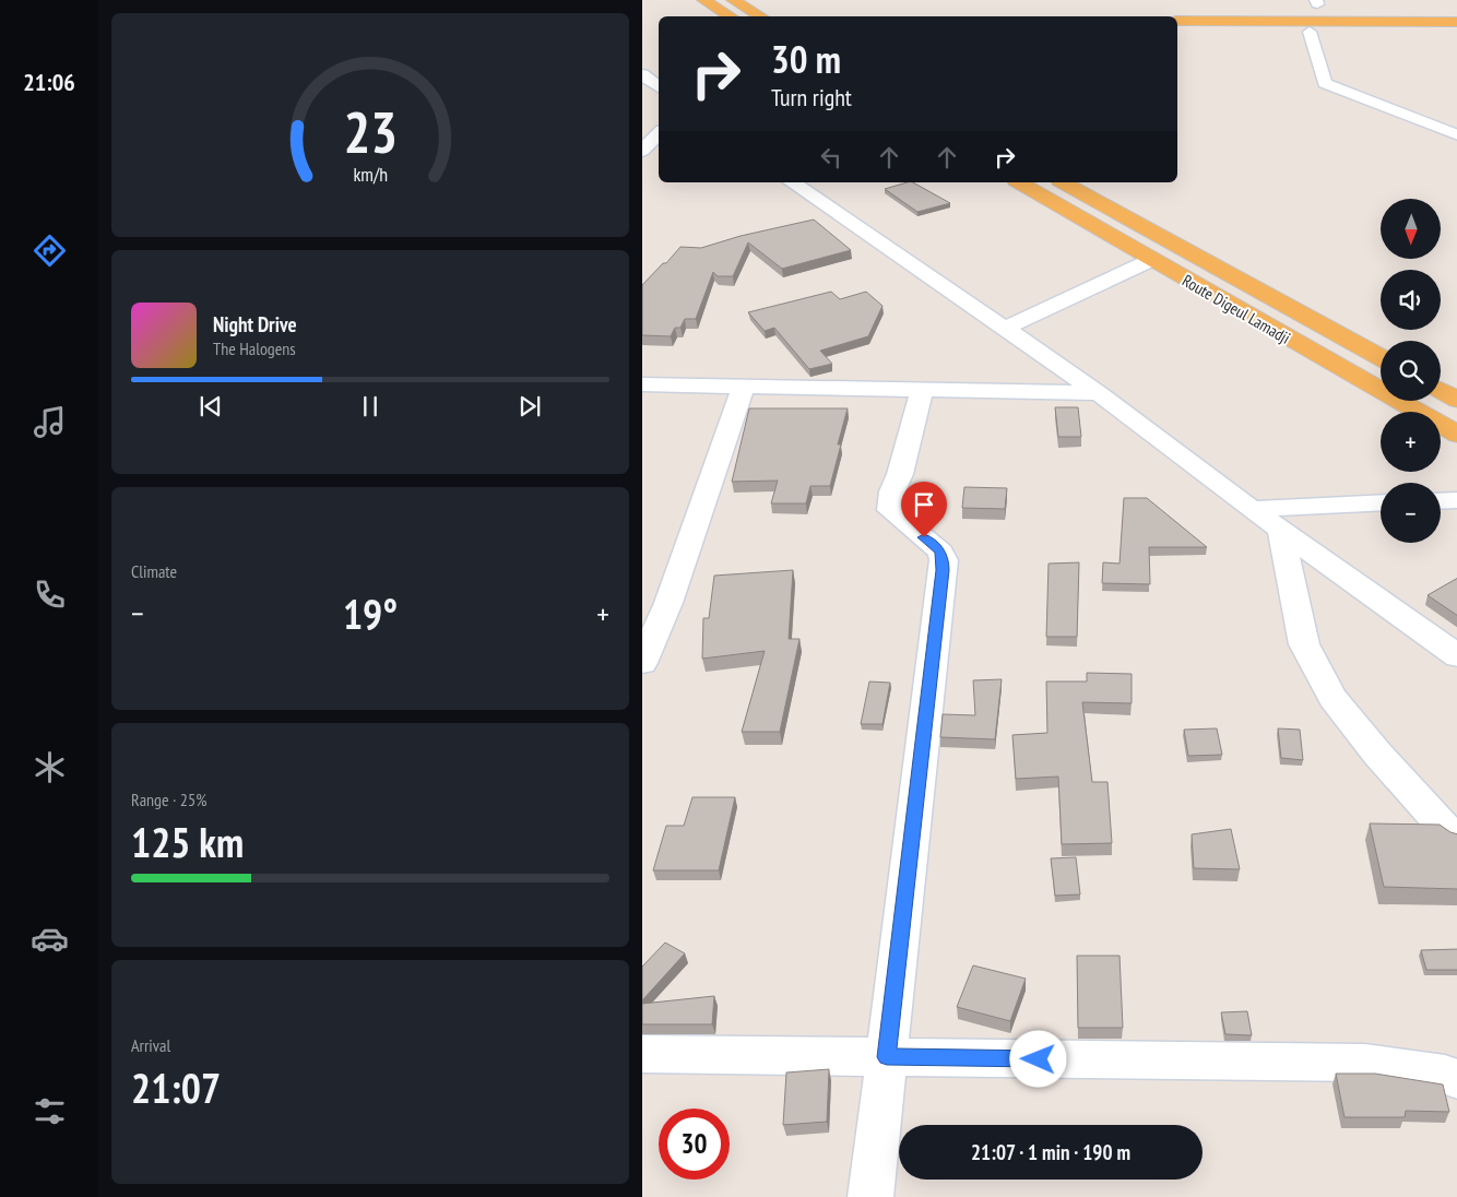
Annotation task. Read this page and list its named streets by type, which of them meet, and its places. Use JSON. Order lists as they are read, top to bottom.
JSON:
{
  "streets": {
    "main road": ["Route Digeul Lamadji"]
  },
  "north": "bottom",
  "page": {
    "tabs": "21:06",
    "turn": ["30 m", "Turn right"],
    "map_buttons": ["+", "−"],
    "song": ["Night Drive", "The Halogens"],
    "tile": [
      "Climate",
      ["Range · 25%", "125 km"],
      ["Arrival", "21:07"]
    ],
    "heat": ["−", "19°", "+"],
    "limit": "30",
    "trip": "21:07 · 1 min · 190 m",
    "gauge": ["23", "km/h"]
  }
}
